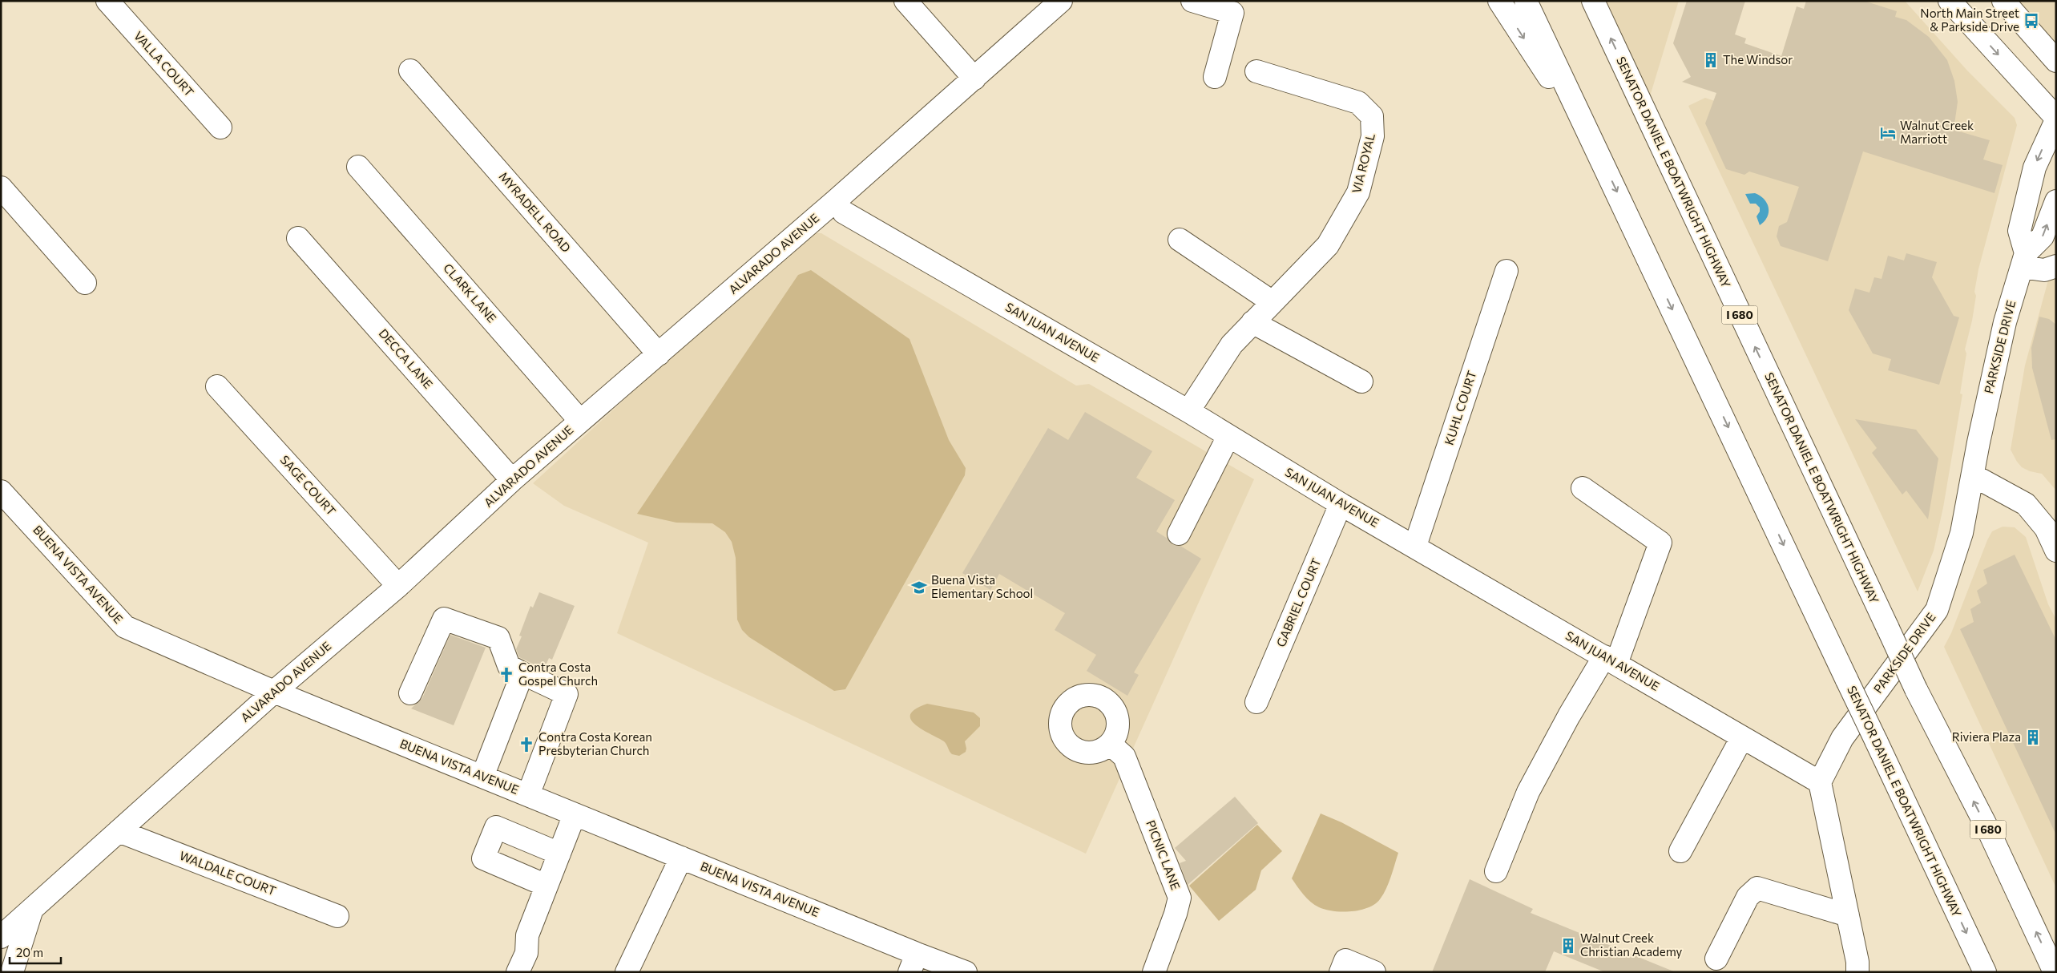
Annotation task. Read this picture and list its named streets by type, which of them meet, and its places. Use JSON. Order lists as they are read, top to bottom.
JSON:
{
  "streets": {
    "main road": [
      "VALLA COURT",
      "VIA ROYAL",
      "SENATOR DANIEL E BOATWRIGHT HIGHWAY",
      "MYRADELL ROAD",
      "ALVARADO AVENUE",
      "CLARK LANE",
      "I 680",
      "SAN JUAN AVENUE",
      "PARKSIDE DRIVE",
      "DECCA LANE",
      "KUHL COURT",
      "SAGE COURT",
      "BUENA VISTA AVENUE",
      "GABRIEL COURT",
      "PICNIC LANE",
      "WALDALE COURT"
    ]
  },
  "crossings": [
    ["VIA ROYAL", "SAN JUAN AVENUE"],
    ["MYRADELL ROAD", "ALVARADO AVENUE"],
    ["ALVARADO AVENUE", "CLARK LANE"],
    ["ALVARADO AVENUE", "DECCA LANE"],
    ["ALVARADO AVENUE", "SAGE COURT"],
    ["ALVARADO AVENUE", "BUENA VISTA AVENUE"],
    ["ALVARADO AVENUE", "WALDALE COURT"],
    ["SAN JUAN AVENUE", "PARKSIDE DRIVE"],
    ["SAN JUAN AVENUE", "KUHL COURT"],
    ["SAN JUAN AVENUE", "GABRIEL COURT"]
  ],
  "places": {
    "bus stop": ["North Main Street & Parkside Drive"],
    "building": ["The Windsor", "Riviera Plaza", "Walnut Creek Christian Academy"],
    "hotel": ["Walnut Creek Marriott"],
    "school or university": ["Buena Vista Elementary School"],
    "church": ["Contra Costa Gospel Church", "Contra Costa Korean Presbyterian Church"]
  },
  "scale_bar": "20 m"
}
